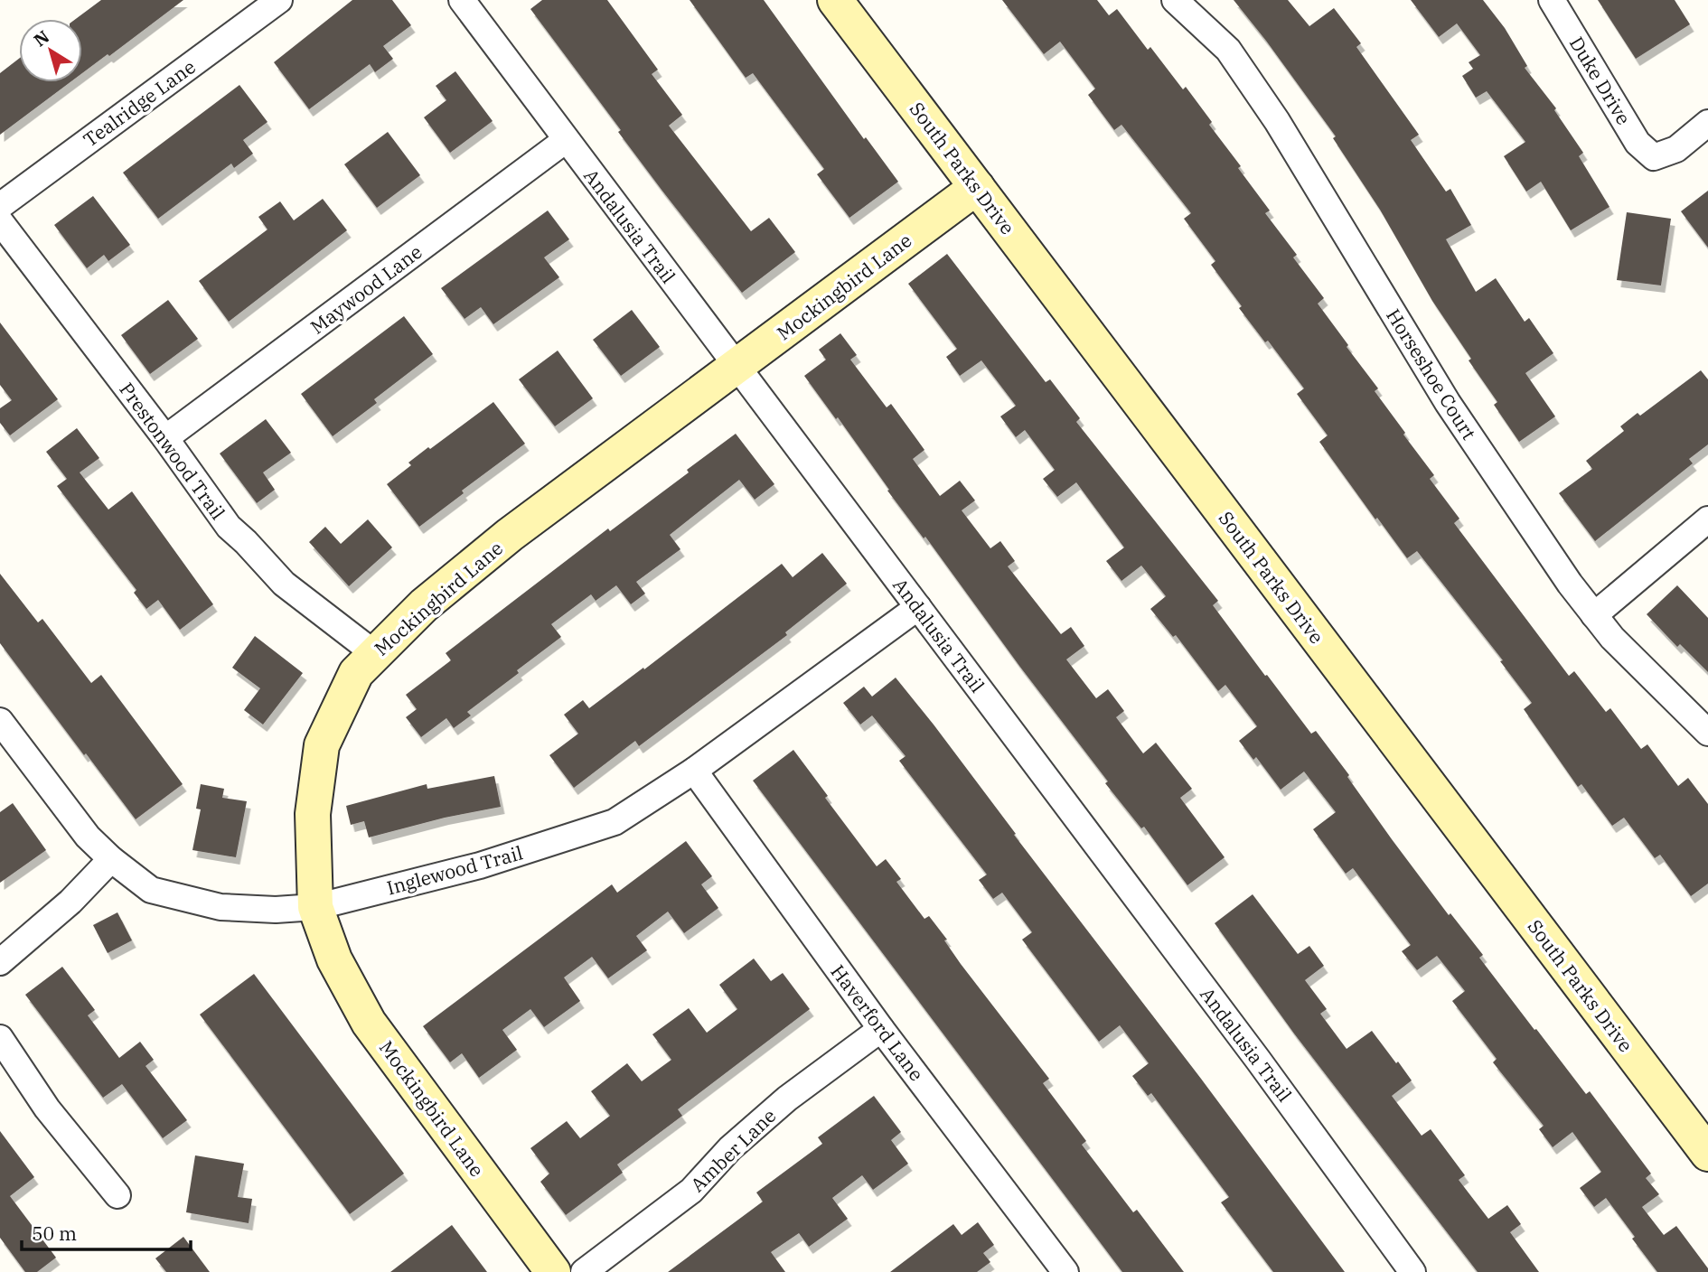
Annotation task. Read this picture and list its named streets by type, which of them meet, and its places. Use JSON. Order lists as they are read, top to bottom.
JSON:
{
  "streets": {
    "street": [
      "Duke Drive",
      "Tealridge Lane",
      "South Parks Drive",
      "Andalusia Trail",
      "Mockingbird Lane",
      "Maywood Lane",
      "Horseshoe Court",
      "Prestonwood Trail",
      "Inglewood Trail",
      "Haverford Lane",
      "Amber Lane"
    ]
  },
  "crossings": [
    ["South Parks Drive", "Mockingbird Lane"],
    ["Andalusia Trail", "Mockingbird Lane"],
    ["Andalusia Trail", "Maywood Lane"],
    ["Andalusia Trail", "Inglewood Trail"],
    ["Mockingbird Lane", "Prestonwood Trail"],
    ["Mockingbird Lane", "Inglewood Trail"],
    ["Maywood Lane", "Prestonwood Trail"],
    ["Inglewood Trail", "Haverford Lane"],
    ["Haverford Lane", "Amber Lane"]
  ],
  "scale_bar": "50 m",
  "north": "top left"
}
